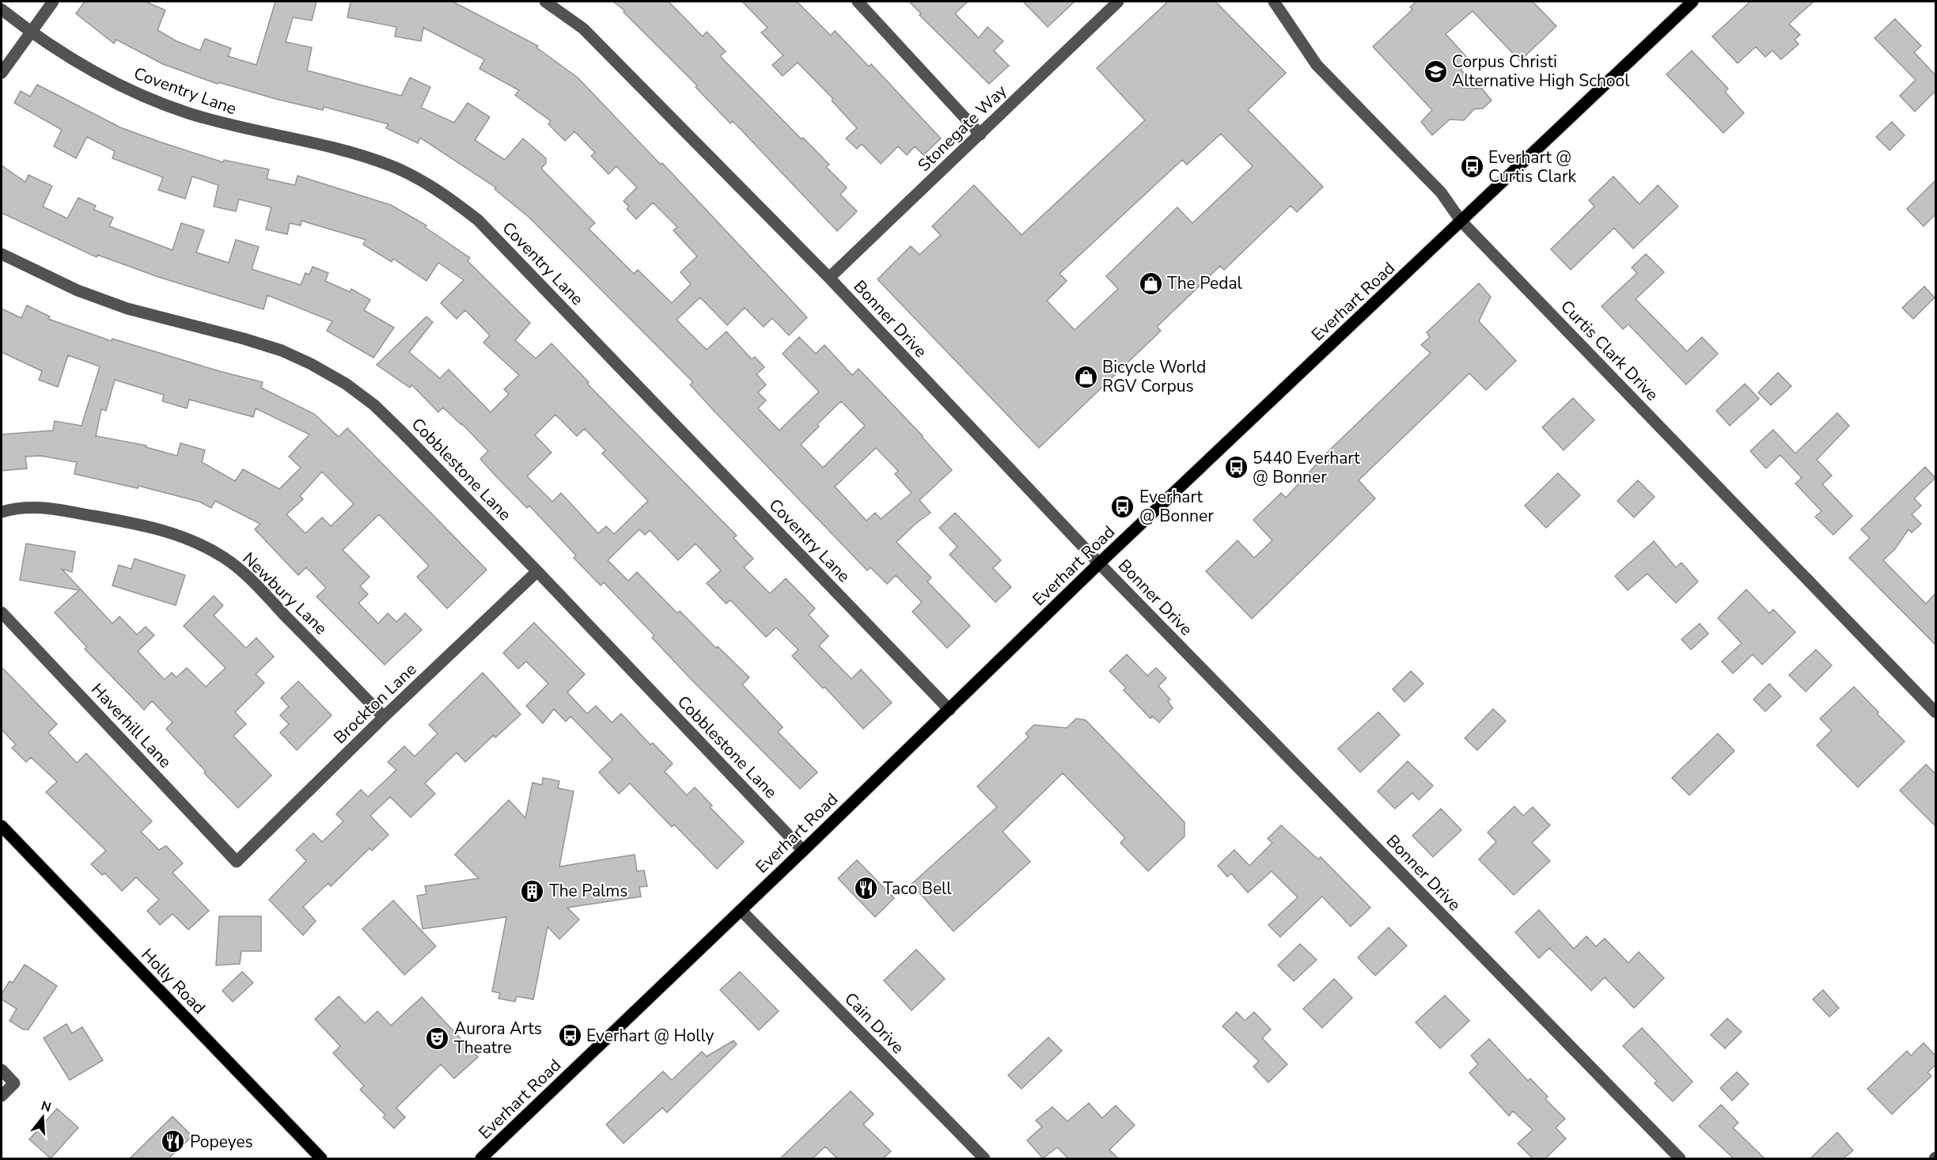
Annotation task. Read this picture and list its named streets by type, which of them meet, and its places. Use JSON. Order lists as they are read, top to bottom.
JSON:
{
  "streets": {
    "main road": ["Everhart Road", "Holly Road"],
    "street": [
      "Coventry Lane",
      "Stonegate Way",
      "Bonner Drive",
      "Curtis Clark Drive",
      "Cobblestone Lane",
      "Newbury Lane",
      "Brockton Lane",
      "Haverhill Lane",
      "Cain Drive"
    ]
  },
  "crossings": [
    ["Coventry Lane", "Everhart Road"],
    ["Stonegate Way", "Bonner Drive"],
    ["Everhart Road", "Bonner Drive"],
    ["Everhart Road", "Curtis Clark Drive"],
    ["Everhart Road", "Cobblestone Lane"],
    ["Everhart Road", "Cain Drive"],
    ["Cobblestone Lane", "Brockton Lane"],
    ["Newbury Lane", "Brockton Lane"],
    ["Brockton Lane", "Haverhill Lane"]
  ],
  "places": {
    "school or university": ["Corpus Christi Alternative High School"],
    "bus stop": [
      "Everhart @ Curtis Clark",
      "5440 Everhart @ Bonner",
      "Everhart @ Bonner",
      "Everhart @ Holly"
    ],
    "shop": ["The Pedal", "Bicycle World RGV Corpus"],
    "restaurant": ["Taco Bell", "Popeyes"],
    "building": ["The Palms"],
    "theatre": ["Aurora Arts Theatre"]
  },
  "north": "top"
}
